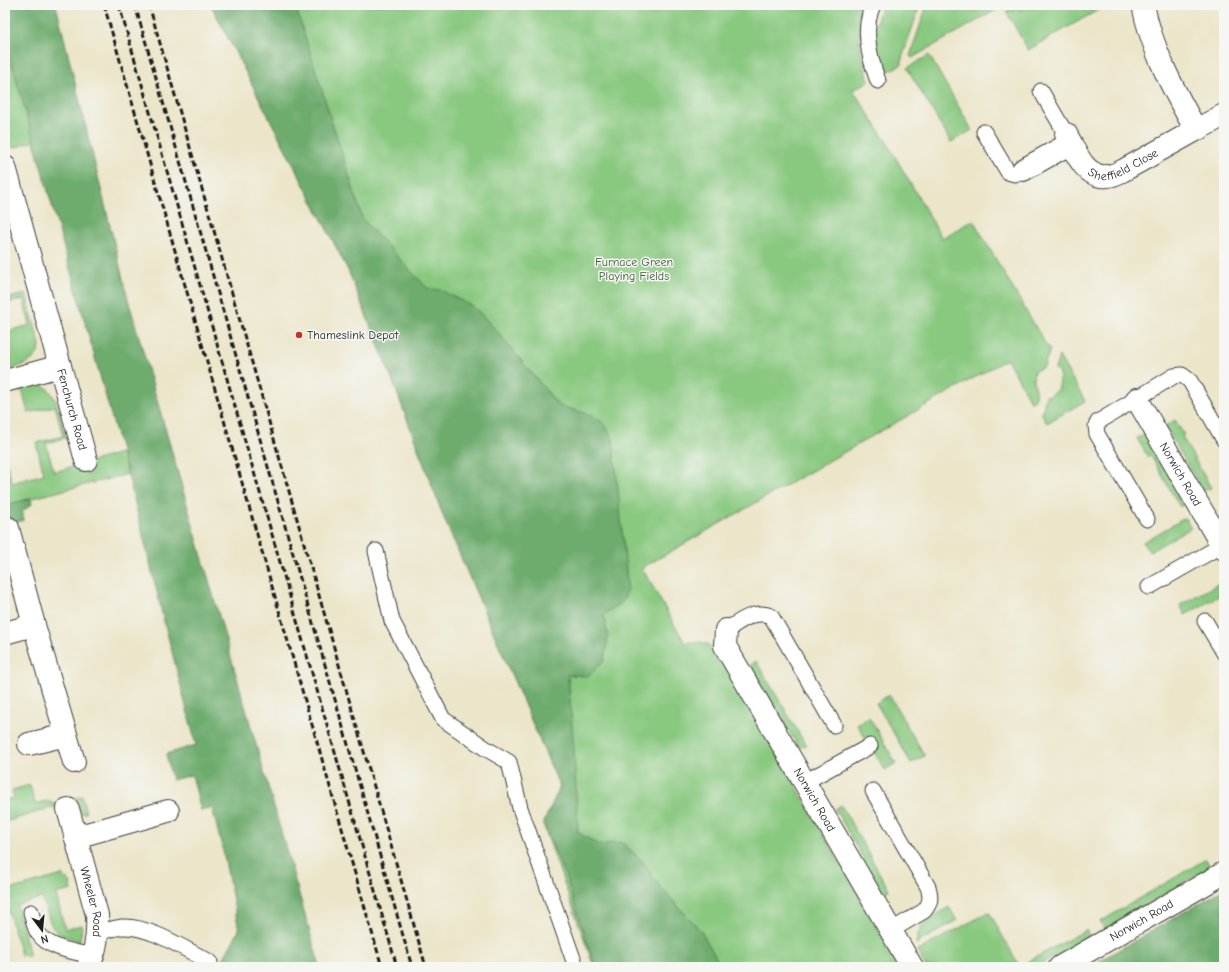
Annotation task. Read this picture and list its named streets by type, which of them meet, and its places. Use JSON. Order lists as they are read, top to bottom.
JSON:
{
  "streets": {
    "street": [
      "Sheffield Close",
      "Fenchurch Road",
      "Norwich Road",
      "Wheeler Road"
    ]
  },
  "parks": ["Furnace Green Playing Fields"],
  "places": ["Thameslink Depot"],
  "north": "bottom"
}
